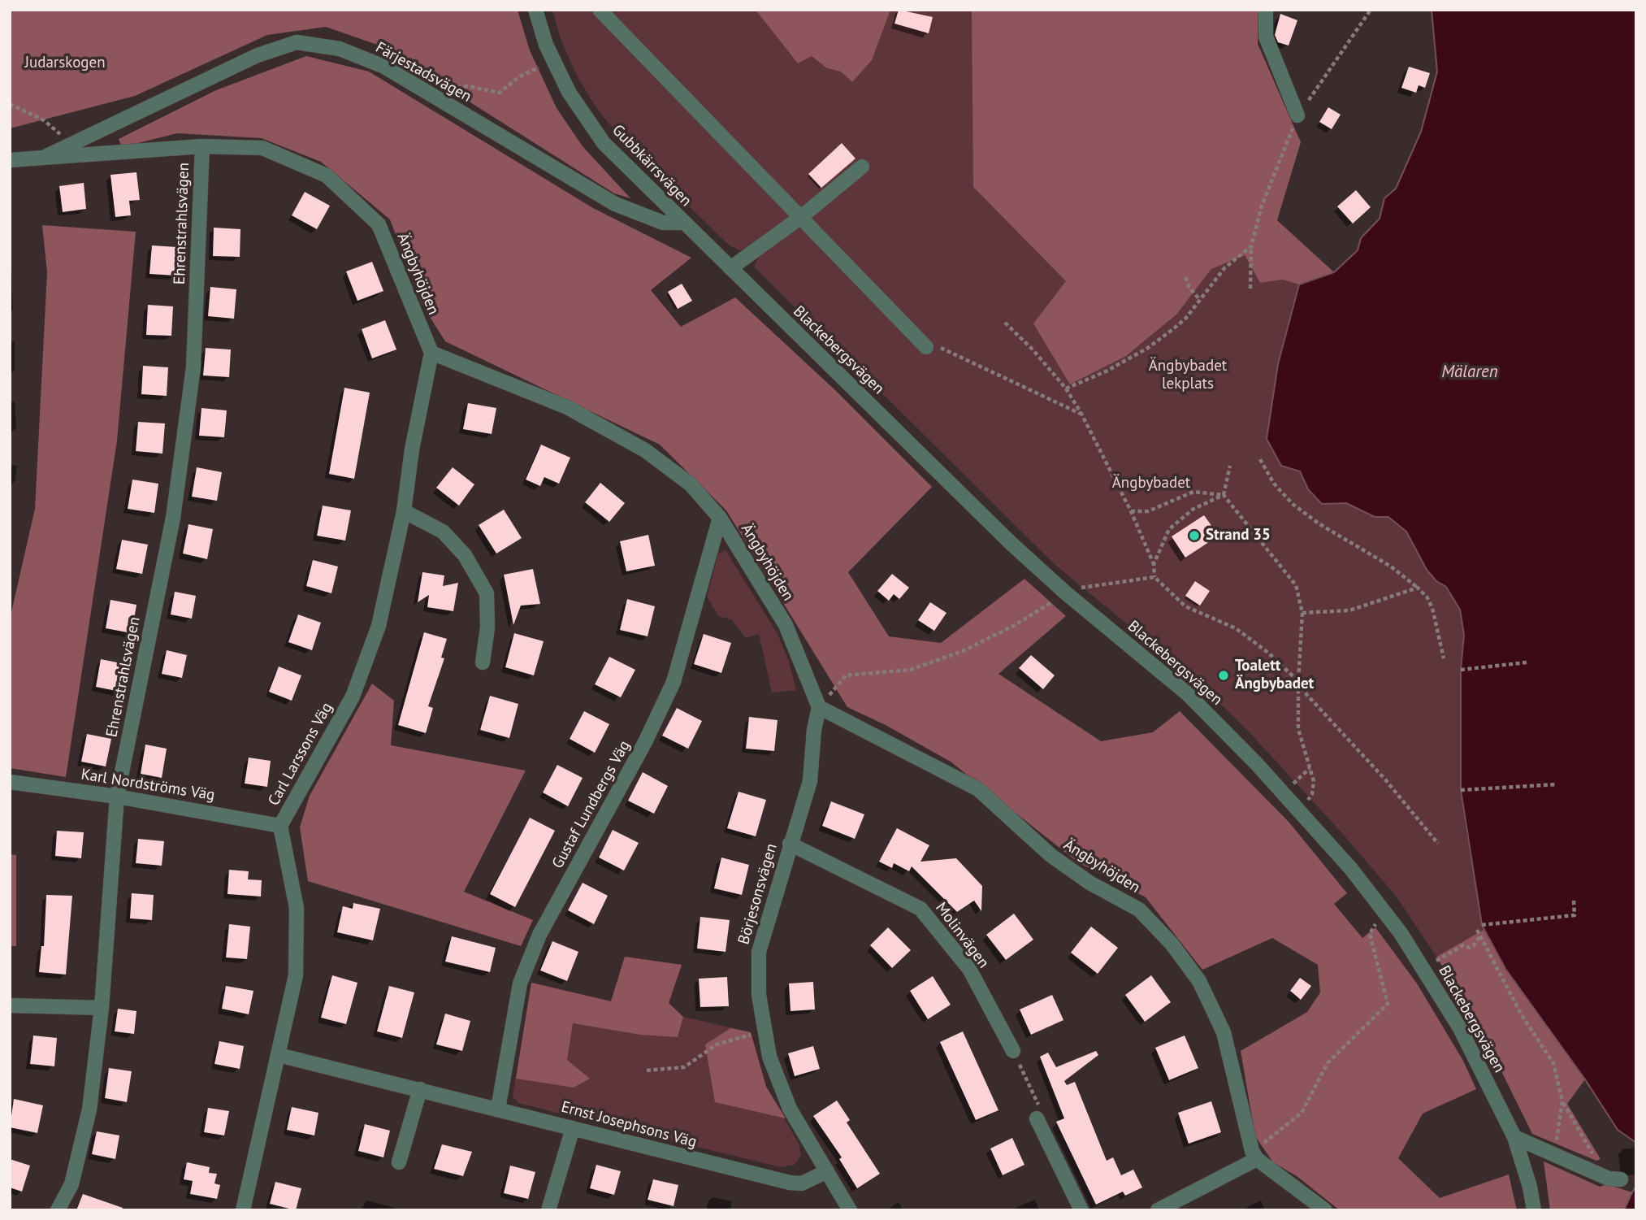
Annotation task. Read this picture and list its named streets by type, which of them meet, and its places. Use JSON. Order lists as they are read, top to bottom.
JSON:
{
  "streets": {
    "street": [
      "Färjestadsvägen",
      "Gubbkärrsvägen",
      "Ehrenstrahlsvägen",
      "Ängbyhöjden",
      "Blackebergsvägen",
      "Carl Larssons Väg",
      "Karl Nordströms Väg",
      "Gustaf Lundbergs Väg",
      "Börjesonsvägen",
      "Molinvägen",
      "Ernst Josephsons Väg"
    ]
  },
  "crossings": [
    ["Färjestadsvägen", "Gubbkärrsvägen"],
    ["Färjestadsvägen", "Ängbyhöjden"],
    ["Färjestadsvägen", "Blackebergsvägen"],
    ["Gubbkärrsvägen", "Blackebergsvägen"],
    ["Ehrenstrahlsvägen", "Ängbyhöjden"],
    ["Ehrenstrahlsvägen", "Karl Nordströms Väg"],
    ["Ängbyhöjden", "Carl Larssons Väg"],
    ["Ängbyhöjden", "Gustaf Lundbergs Väg"],
    ["Ängbyhöjden", "Börjesonsvägen"],
    ["Carl Larssons Väg", "Karl Nordströms Väg"],
    ["Carl Larssons Väg", "Ernst Josephsons Väg"],
    ["Gustaf Lundbergs Väg", "Ernst Josephsons Väg"],
    ["Börjesonsvägen", "Molinvägen"],
    ["Börjesonsvägen", "Ernst Josephsons Väg"]
  ],
  "water": ["Mälaren"],
  "parks": ["Judarskogen", "Ängbybadet lekplats", "Ängbybadet"],
  "places": ["Strand 35", "Toalett Ängbybadet"]
}
